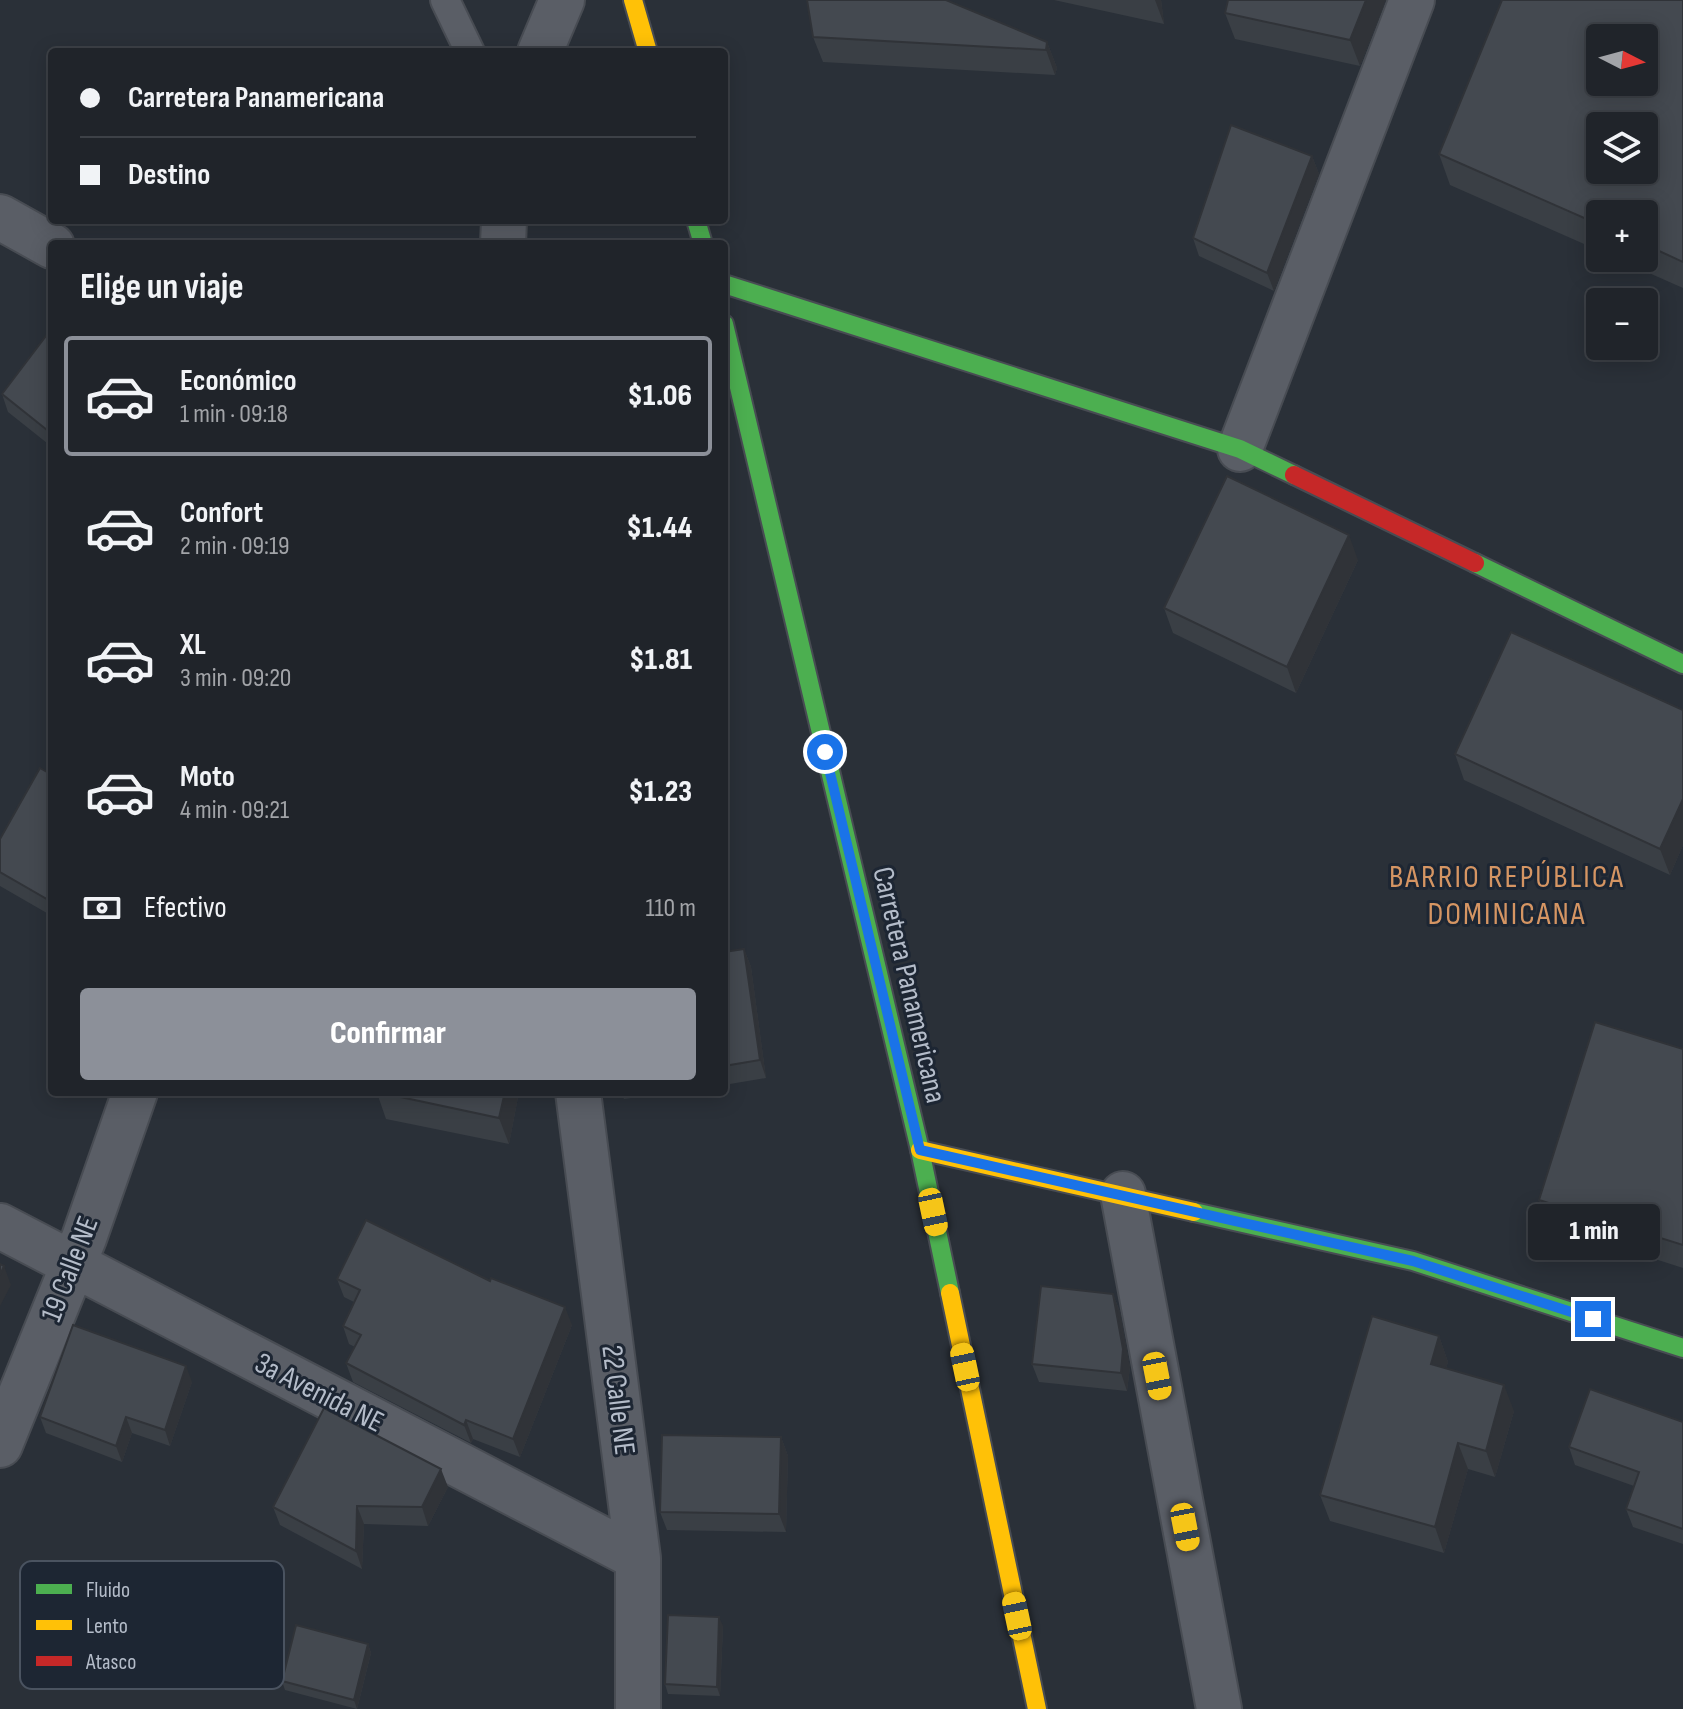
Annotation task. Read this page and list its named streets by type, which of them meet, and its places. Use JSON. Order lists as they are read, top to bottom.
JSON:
{
  "streets": {
    "main road": ["Carretera Panamericana"],
    "street": ["19 Calle NE", "3a Avenida NE", "22 Calle NE"]
  },
  "crossings": [
    ["19 Calle NE", "3a Avenida NE"],
    ["3a Avenida NE", "22 Calle NE"]
  ],
  "districts": ["BARRIO REPÚBLICA DOMINICANA"],
  "legend": ["Fluido", "Lento", "Atasco"],
  "north": "right",
  "page": {
    "map_buttons": ["+", "−"],
    "banner": ["Carretera Panamericana", "Destino"],
    "heading": "Elige un viaje",
    "list": [
      {
        "name": "Económico",
        "note": "1 min · 09:18",
        "value": "$1.06"
      },
      {
        "name": "Confort",
        "note": "2 min · 09:19",
        "value": "$1.44"
      },
      {
        "name": "XL",
        "note": "3 min · 09:20",
        "value": "$1.81"
      },
      {
        "name": "Moto",
        "note": "4 min · 09:21",
        "value": "$1.23"
      }
    ],
    "pay": ["Efectivo", "110 m"],
    "buttons": "Confirmar",
    "bubble": "1 min"
  }
}
